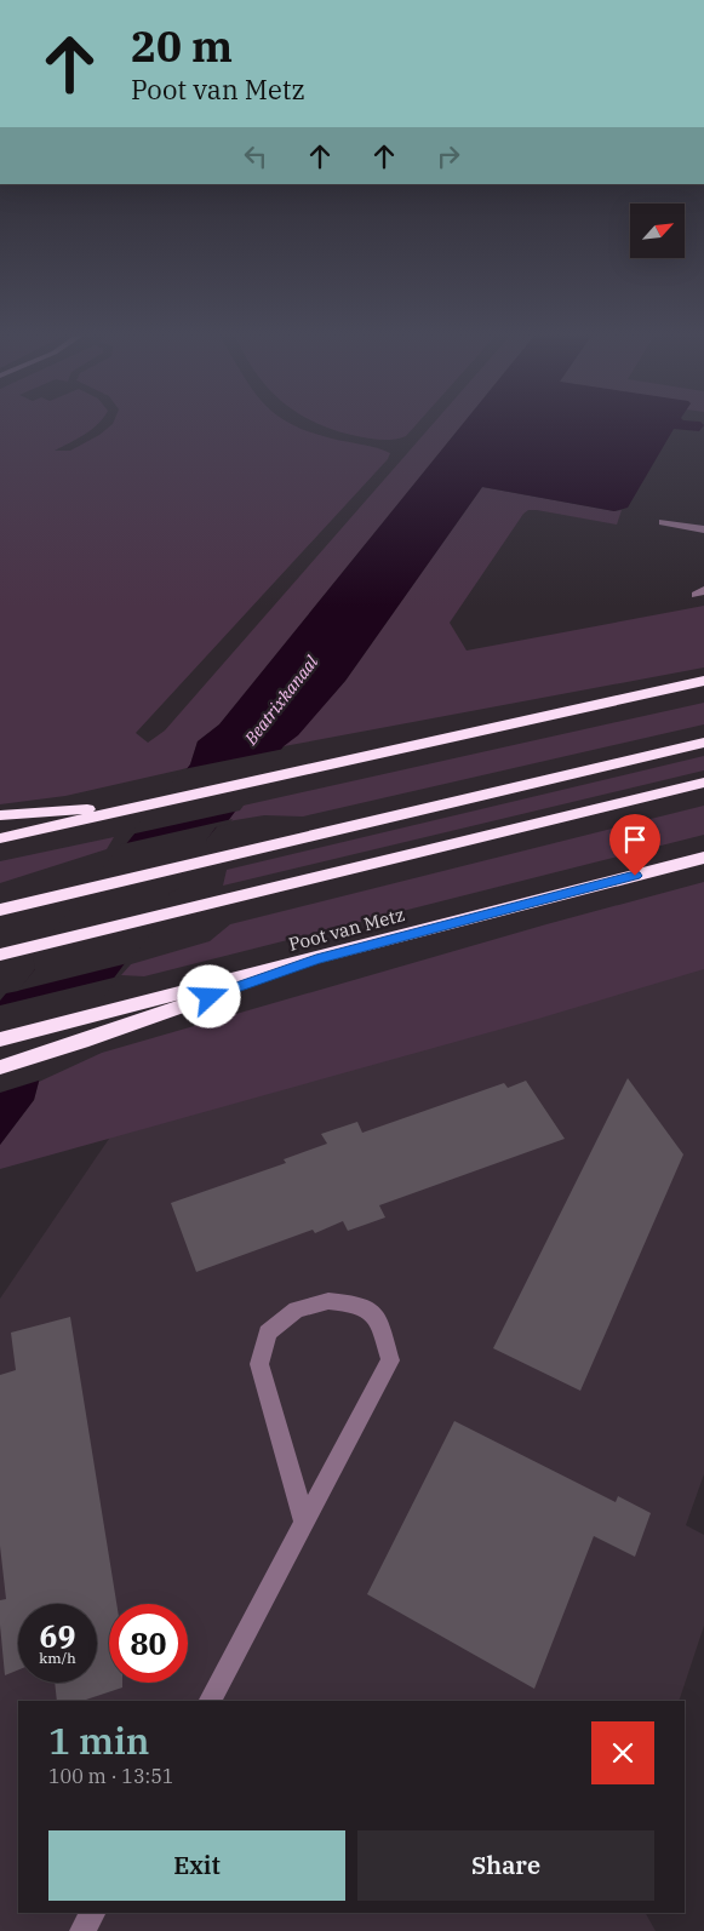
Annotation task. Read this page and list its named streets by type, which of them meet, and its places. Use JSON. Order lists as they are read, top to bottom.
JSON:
{
  "streets": {
    "highway": ["Poot van Metz"]
  },
  "water": ["Beatrixkanaal"],
  "north": "top right",
  "page": {
    "turn": ["20 m", "Poot van Metz"],
    "speed": "69 km/h",
    "limit": "80",
    "heading": ["1 min", "100 m · 13:51"],
    "buttons": ["Exit", "Share"]
  }
}
